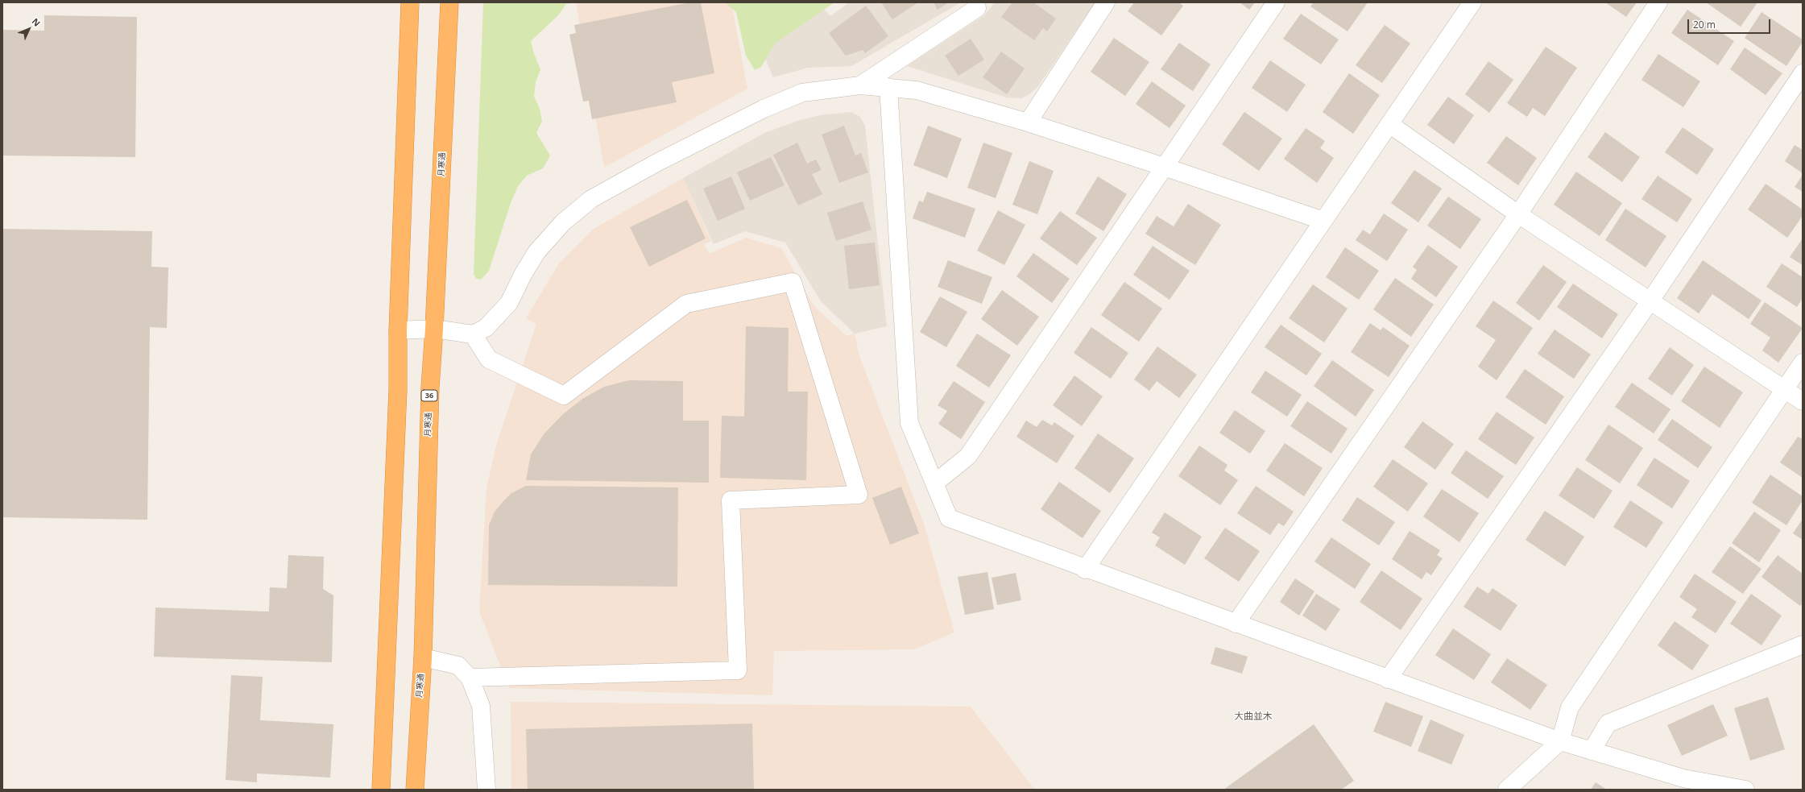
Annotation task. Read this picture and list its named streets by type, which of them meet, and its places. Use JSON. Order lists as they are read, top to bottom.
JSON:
{
  "streets": {
    "highway": ["月寒通", "36"]
  },
  "districts": ["大曲並木"],
  "scale_bar": "20 m",
  "north": "top right"
}
